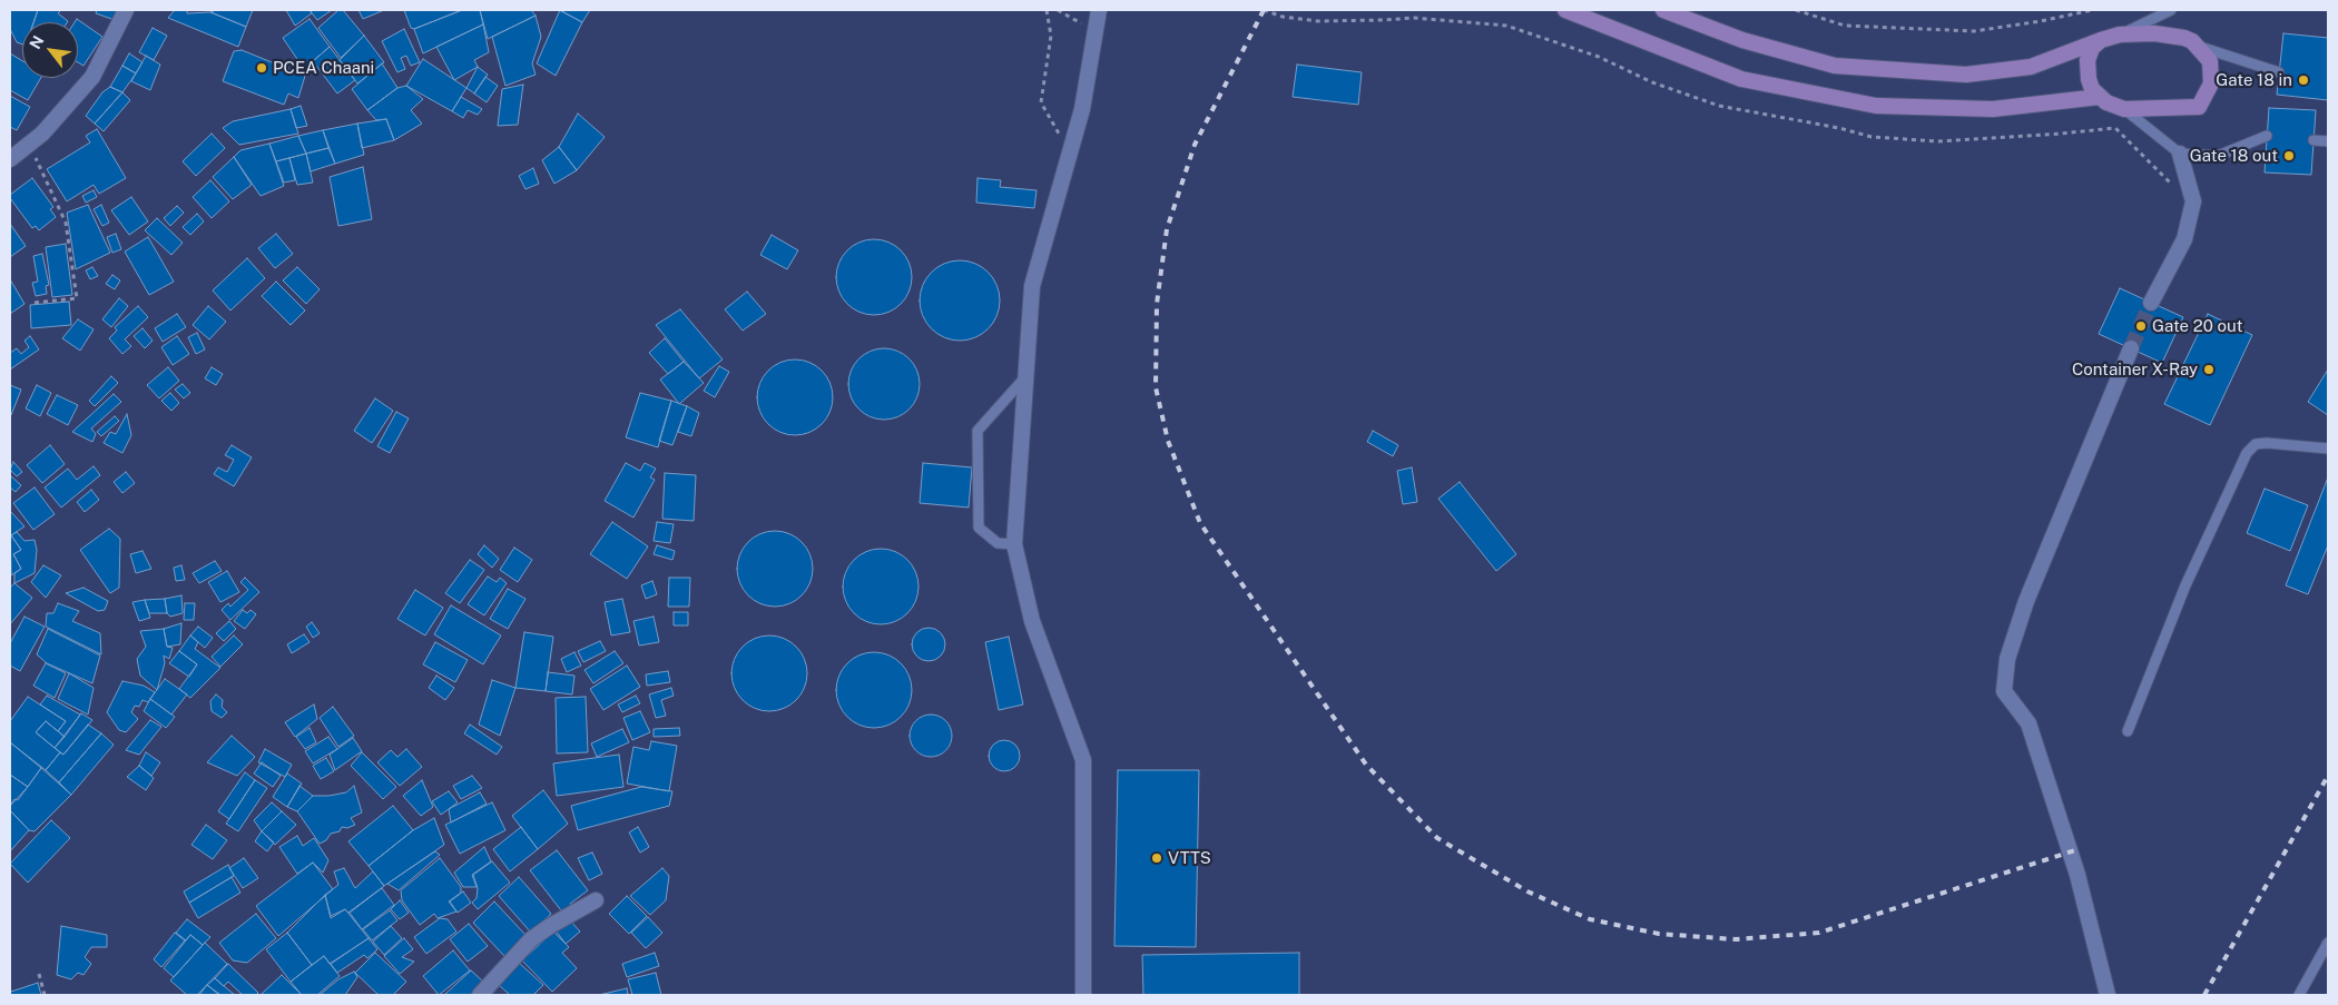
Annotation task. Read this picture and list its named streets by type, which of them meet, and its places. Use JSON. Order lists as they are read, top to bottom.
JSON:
{
  "places": [
    "PCEA Chaani",
    "Gate 18 in",
    "Gate 18 out",
    "Gate 20 out",
    "Container X-Ray",
    "VTTS"
  ],
  "north": "top left"
}
